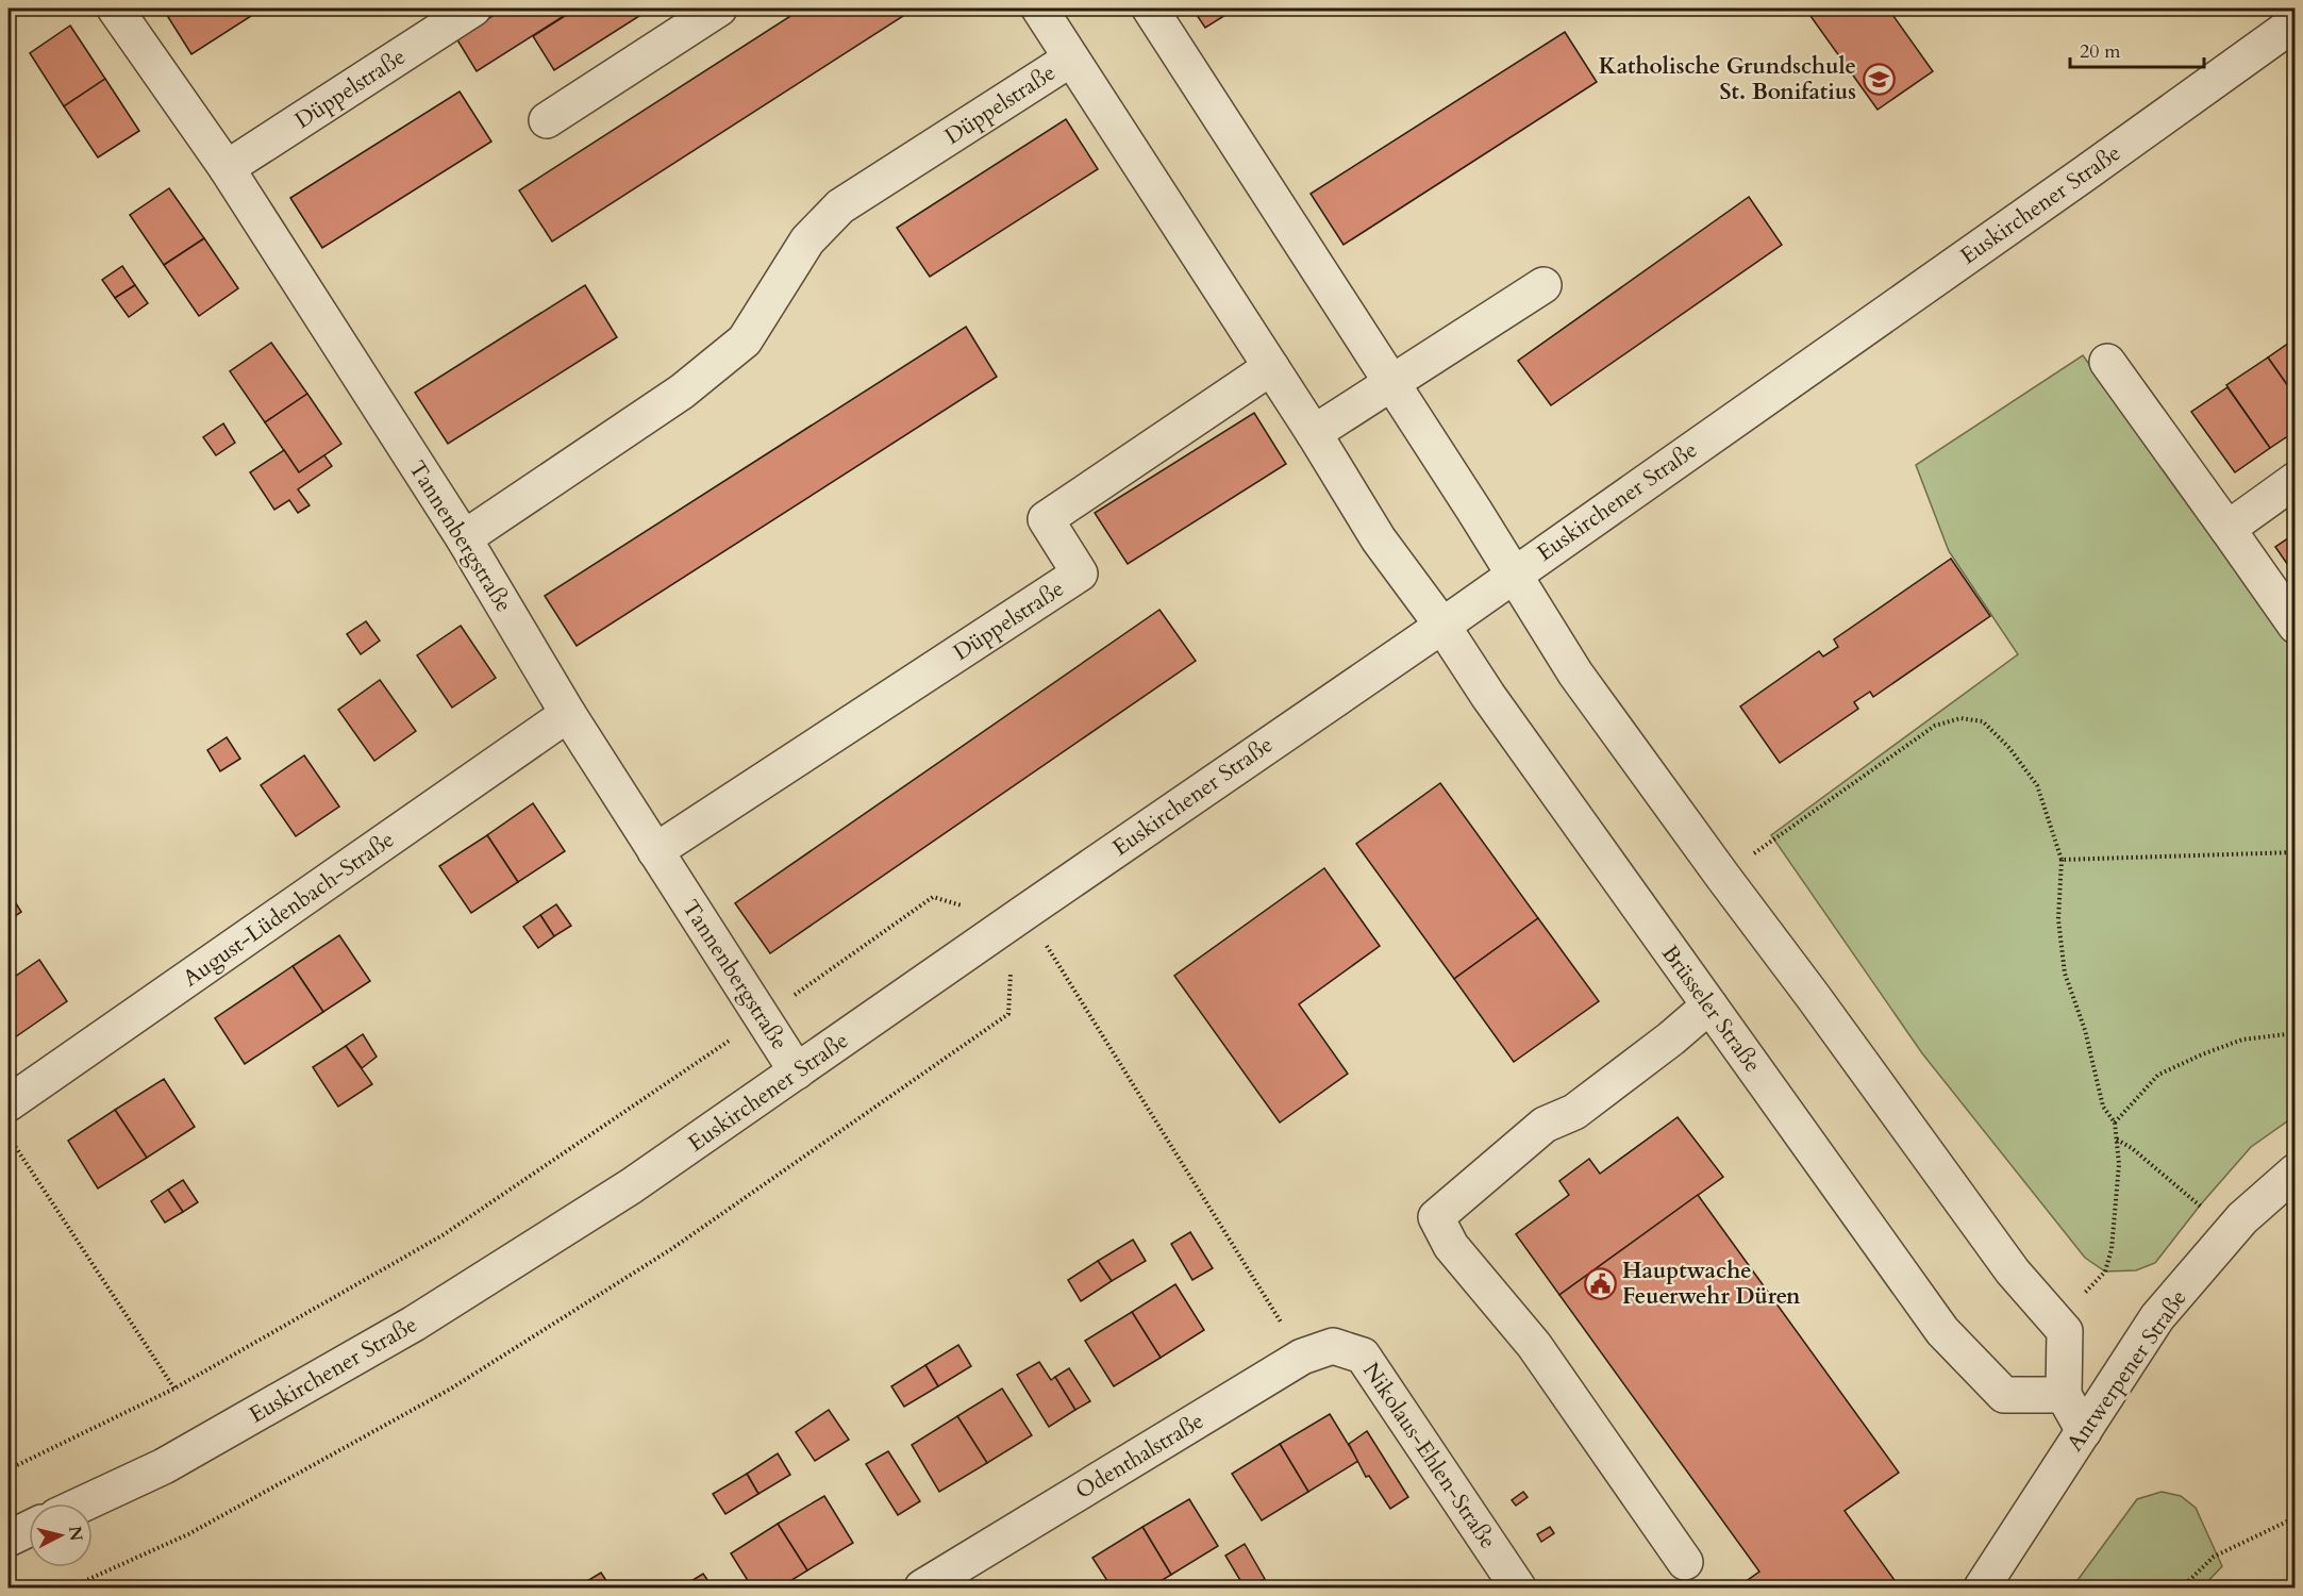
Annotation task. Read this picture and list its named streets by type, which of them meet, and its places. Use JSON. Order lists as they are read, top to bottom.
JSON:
{
  "streets": {
    "street": [
      "Düppelstraße",
      "Euskirchener Straße",
      "Tannenbergstraße",
      "August-Lüdenbach-Straße",
      "Brüsseler Straße",
      "Antwerpener Straße",
      "Odenthalstraße",
      "Nikolaus-Ehlen-Straße"
    ]
  },
  "crossings": [
    ["Düppelstraße", "Tannenbergstraße"],
    ["Düppelstraße", "Brüsseler Straße"],
    ["Euskirchener Straße", "Tannenbergstraße"],
    ["Euskirchener Straße", "Brüsseler Straße"],
    ["Tannenbergstraße", "August-Lüdenbach-Straße"],
    ["Odenthalstraße", "Nikolaus-Ehlen-Straße"]
  ],
  "places": {
    "school or university": ["Katholische Grundschule St. Bonifatius"],
    "public building": ["Hauptwache Feuerwehr Düren"]
  },
  "scale_bar": "20 m",
  "north": "right"
}
